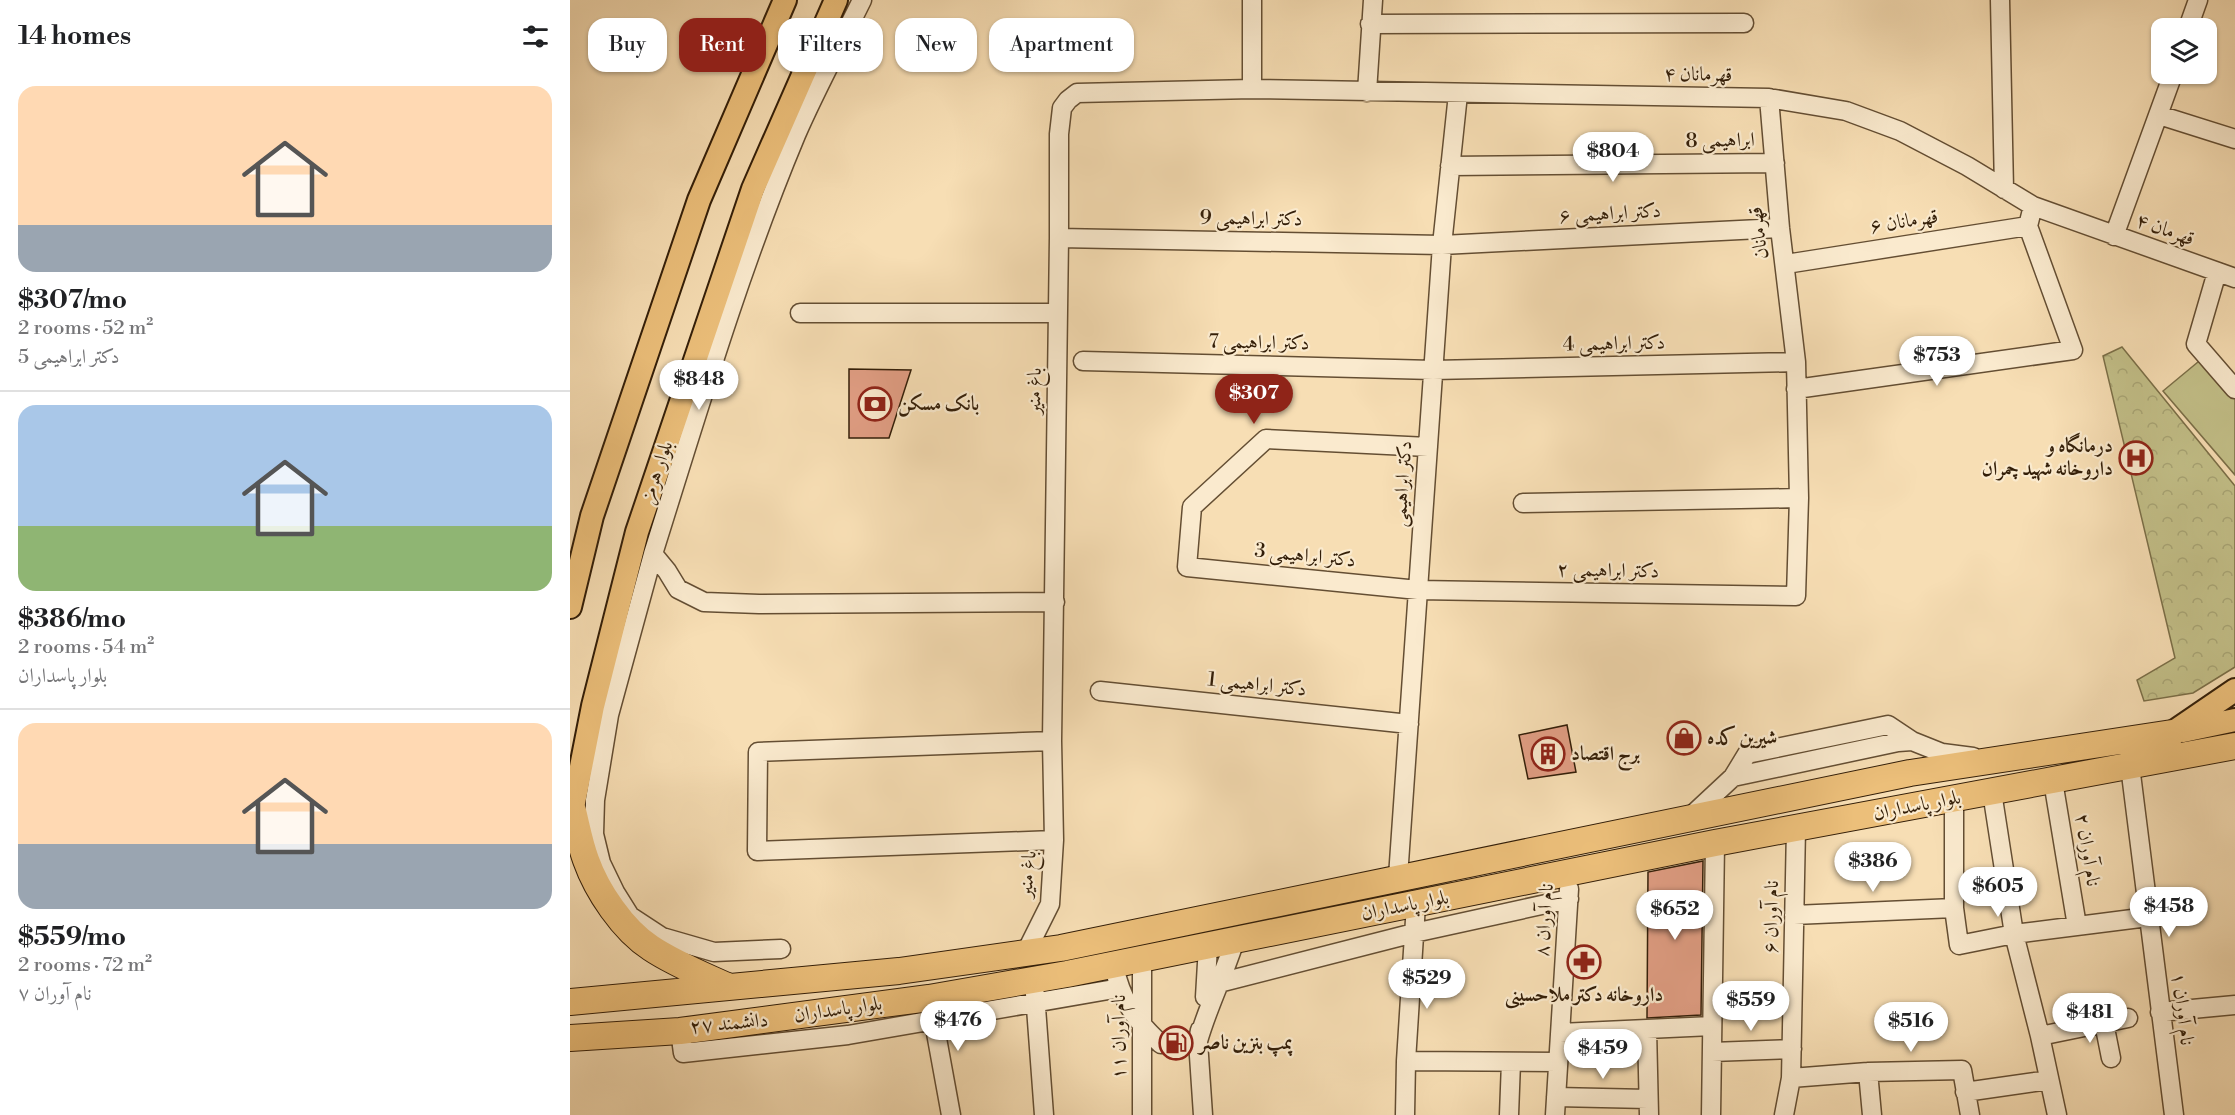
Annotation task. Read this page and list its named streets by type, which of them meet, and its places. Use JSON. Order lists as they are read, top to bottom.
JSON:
{
  "streets": {
    "highway": ["بلوار پاسداران"],
    "main road": ["بلوار هرمز"],
    "street": [
      "قهرمانان ۴",
      "ابراهیمی 8",
      "دکتر ابراهیمی ۶",
      "دکتر ابراهیمی 9",
      "قهرمانان ۶",
      "قهرمان ۴",
      "قهرمانان",
      "دکتر ابراهیمی 7",
      "دکتر ابراهیمی 4",
      "باغ منیر",
      "دکتر ابراهیمی",
      "دکتر ابراهیمی 3",
      "دکتر ابراهیمی ۲",
      "دکتر ابراهیمی 1",
      "نام آوران ۲",
      "نام آوران ۶",
      "نام آوران ۸",
      "نام آوران ۱",
      "نام آوران ۱۱"
    ]
  },
  "crossings": [
    ["قهرمانان ۴", "قهرمان ۴"],
    ["قهرمانان ۴", "قهرمانان"],
    ["قهرمانان ۴", "باغ منیر"],
    ["قهرمانان ۴", "دکتر ابراهیمی"],
    ["ابراهیمی 8", "قهرمانان"],
    ["ابراهیمی 8", "دکتر ابراهیمی"],
    ["دکتر ابراهیمی ۶", "دکتر ابراهیمی 9"],
    ["دکتر ابراهیمی ۶", "قهرمانان"],
    ["دکتر ابراهیمی ۶", "دکتر ابراهیمی"],
    ["دکتر ابراهیمی 9", "باغ منیر"],
    ["دکتر ابراهیمی 9", "دکتر ابراهیمی"],
    ["قهرمانان ۶", "قهرمانان"],
    ["قهرمانان", "دکتر ابراهیمی 4"],
    ["قهرمانان", "دکتر ابراهیمی ۲"],
    ["دکتر ابراهیمی 7", "دکتر ابراهیمی 4"],
    ["دکتر ابراهیمی 7", "دکتر ابراهیمی"],
    ["دکتر ابراهیمی 4", "دکتر ابراهیمی"],
    ["باغ منیر", "بلوار پاسداران"],
    ["دکتر ابراهیمی", "دکتر ابراهیمی 3"],
    ["دکتر ابراهیمی", "دکتر ابراهیمی ۲"],
    ["دکتر ابراهیمی", "دکتر ابراهیمی 1"],
    ["دکتر ابراهیمی", "بلوار پاسداران"],
    ["دکتر ابراهیمی 3", "دکتر ابراهیمی ۲"],
    ["بلوار پاسداران", "نام آوران ۲"],
    ["بلوار پاسداران", "نام آوران ۶"],
    ["بلوار پاسداران", "نام آوران ۸"],
    ["بلوار پاسداران", "نام آوران ۱"],
    ["بلوار پاسداران", "نام آوران ۱۱"]
  ],
  "places": {
    "bank": ["بانک مسکن"],
    "hospital": ["درمانگاه و داروخانه شهید چمران"],
    "shop": ["شیرین کده"],
    "building": ["برج اقتصاد"],
    "pharmacy": ["داروخانه دکتر ملاحسینی"],
    "fuel station": ["پمپ بنزین ناصر"]
  },
  "page": {
    "heading": "14 homes",
    "chip": [
      "Buy",
      "Rent",
      "Filters",
      "New",
      "Apartment"
    ],
    "list": [
      {
        "name": "$307/mo",
        "note": "2 rooms · 52 m² · دکتر ابراهیمی 5"
      },
      {
        "name": "$386/mo",
        "note": "2 rooms · 54 m² · بلوار پاسداران"
      },
      {
        "name": "$559/mo",
        "note": "2 rooms · 72 m² · نام آوران ۷"
      }
    ],
    "price": [
      "$804",
      "$753",
      "$848",
      "$307",
      "$386",
      "$605",
      "$458",
      "$652",
      "$529",
      "$559",
      "$481",
      "$476",
      "$516",
      "$459"
    ]
  }
}
